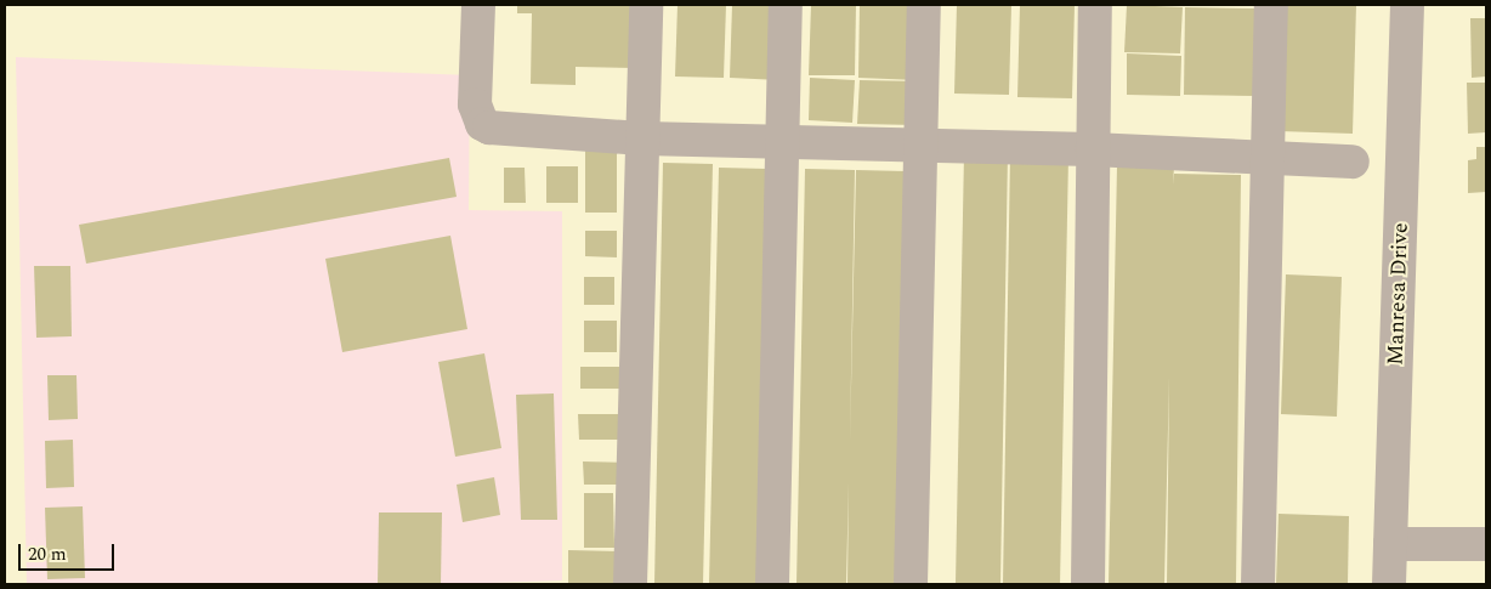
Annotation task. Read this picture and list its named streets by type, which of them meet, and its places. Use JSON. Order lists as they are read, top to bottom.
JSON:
{
  "streets": {
    "street": ["Manresa Drive"]
  },
  "scale_bar": "20 m"
}
